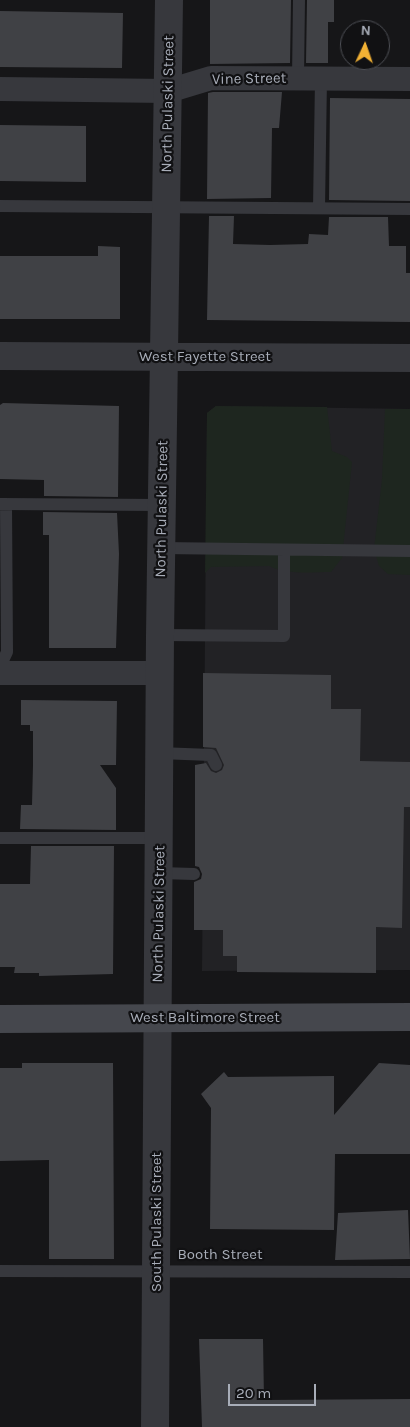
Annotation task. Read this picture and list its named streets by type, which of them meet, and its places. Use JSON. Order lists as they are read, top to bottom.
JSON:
{
  "streets": {
    "main road": ["West Baltimore Street"],
    "street": [
      "Vine Street",
      "North Pulaski Street",
      "West Fayette Street",
      "South Pulaski Street"
    ],
    "lane": ["Booth Street"]
  },
  "crossings": [
    ["Vine Street", "North Pulaski Street"],
    ["North Pulaski Street", "West Fayette Street"],
    ["North Pulaski Street", "West Baltimore Street"],
    ["North Pulaski Street", "South Pulaski Street"],
    ["West Baltimore Street", "South Pulaski Street"],
    ["South Pulaski Street", "Booth Street"]
  ],
  "scale_bar": "20 m",
  "north": "top"
}
